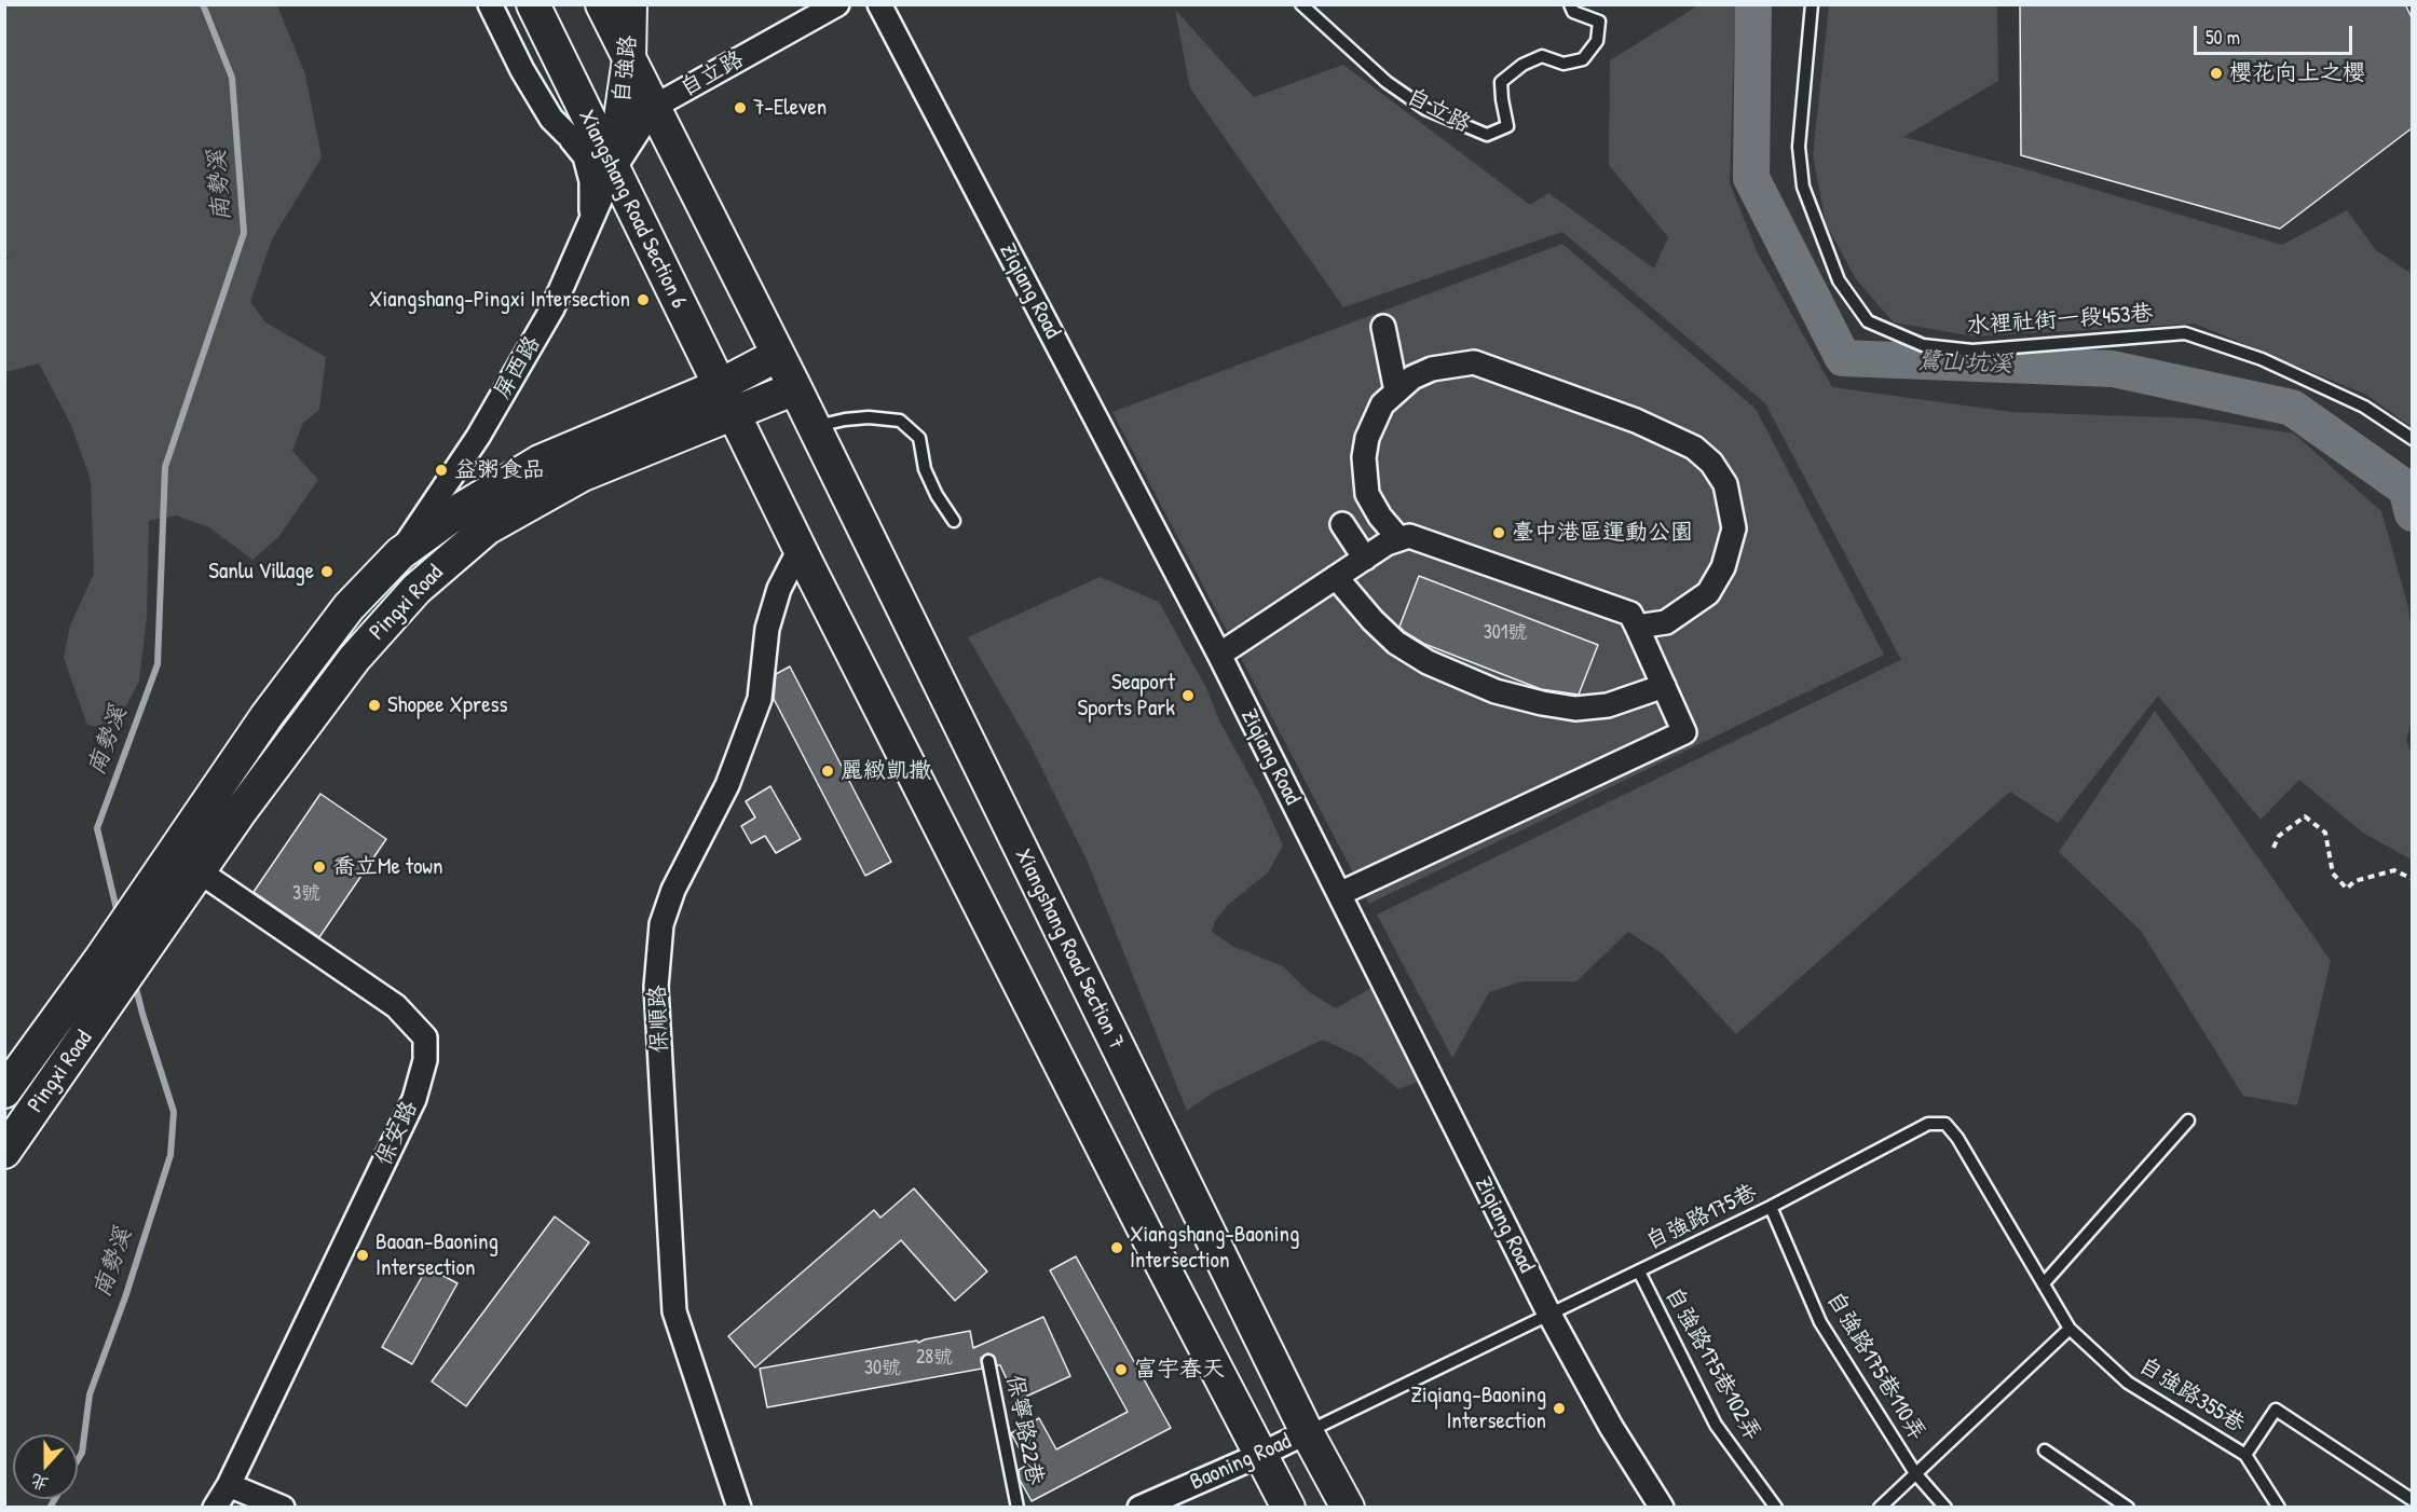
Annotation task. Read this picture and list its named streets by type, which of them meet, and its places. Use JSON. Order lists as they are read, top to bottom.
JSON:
{
  "streets": {
    "main road": [
      "自強路",
      "Xiangshang Road Section 6",
      "Pingxi Road",
      "Xiangshang Road Section 7"
    ],
    "street": [
      "自立路",
      "Ziqiang Road",
      "屏西路",
      "保順路",
      "保安路",
      "Baoning Road"
    ],
    "lane": [
      "水裡社街一段453巷",
      "自強路175巷",
      "自強路175巷102弄",
      "自強路175巷110弄",
      "自強路355巷",
      "保寧路22巷"
    ]
  },
  "crossings": [
    ["自強路", "自立路"],
    ["自強路", "Xiangshang Road Section 6"],
    ["自強路", "屏西路"],
    ["自立路", "Xiangshang Road Section 6"],
    ["自立路", "屏西路"],
    ["Xiangshang Road Section 6", "屏西路"],
    ["Xiangshang Road Section 6", "Pingxi Road"],
    ["Ziqiang Road", "自強路175巷"],
    ["屏西路", "Pingxi Road"],
    ["Pingxi Road", "Xiangshang Road Section 7"],
    ["Pingxi Road", "保安路"],
    ["Xiangshang Road Section 7", "自強路175巷"],
    ["Xiangshang Road Section 7", "Baoning Road"],
    ["自強路175巷", "自強路175巷102弄"],
    ["自強路175巷", "自強路175巷110弄"],
    ["自強路175巷", "自強路355巷"],
    ["自強路175巷", "Baoning Road"]
  ],
  "water": ["南勢溪", "鷺山坑溪"],
  "places": [
    "櫻花向上之櫻",
    "7-Eleven",
    "Xiangshang-Pingxi Intersection",
    "益粥食品",
    "臺中港區運動公園",
    "Sanlu Village",
    "Seaport Sports Park",
    "Shopee Xpress",
    "麗緻凱撒",
    "喬立Me town",
    "Xiangshang-Baoning Intersection",
    "Baoan-Baoning Intersection",
    "富宇春天",
    "Ziqiang-Baoning Intersection"
  ],
  "house_numbers": [
    "301號",
    "3號",
    "28號",
    "30號"
  ],
  "scale_bar": "50 m",
  "north": "bottom"
}
